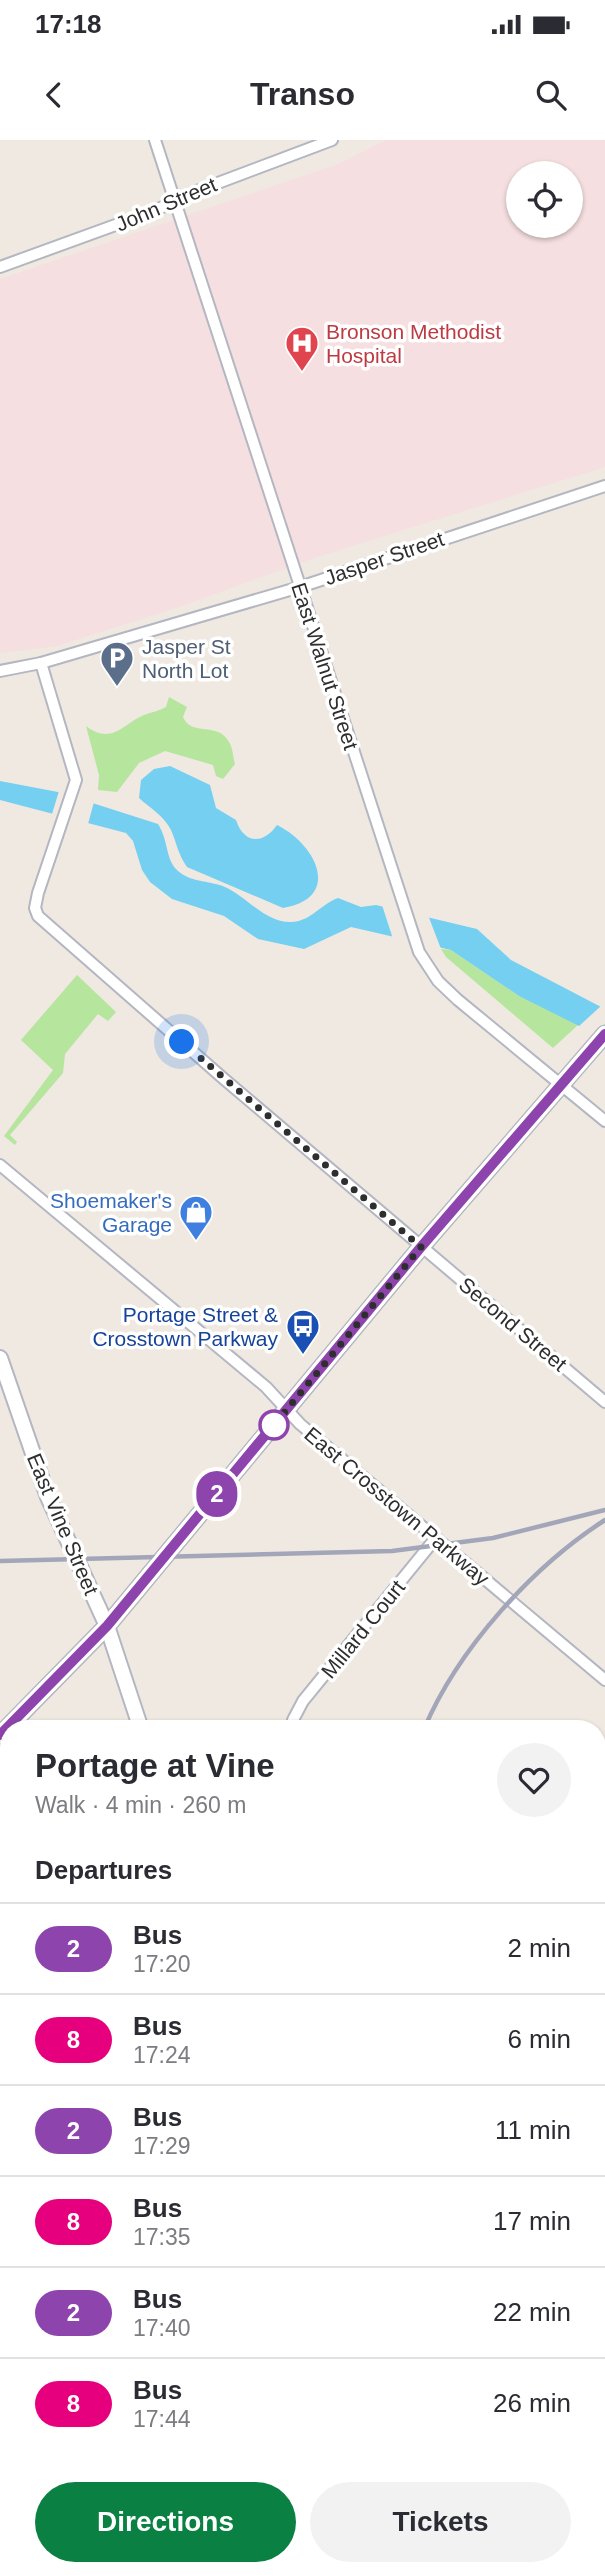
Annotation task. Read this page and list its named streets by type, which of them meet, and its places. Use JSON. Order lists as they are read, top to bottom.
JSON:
{
  "streets": {
    "street": [
      "John Street",
      "Jasper Street",
      "East Walnut Street",
      "Second Street",
      "East Crosstown Parkway",
      "East Vine Street",
      "Millard Court"
    ]
  },
  "crossings": [
    ["John Street", "East Walnut Street"],
    ["Jasper Street", "East Walnut Street"],
    ["Jasper Street", "Second Street"],
    ["East Crosstown Parkway", "Millard Court"]
  ],
  "places": {
    "hospital": ["Bronson Methodist Hospital"],
    "parking": ["Jasper St North Lot"],
    "shop": ["Shoemaker's Garage"],
    "bus stop": ["Portage Street & Crosstown Parkway"]
  },
  "lines": ["bus line 2"],
  "page": {
    "status": "17:18",
    "header": "Transo",
    "on_map": "2",
    "heading": [
      ["Portage at Vine", "Walk · 4 min · 260 m"],
      "Departures"
    ],
    "list": [
      {
        "mark": "2",
        "name": "Bus",
        "note": "17:20",
        "value": "2 min"
      },
      {
        "mark": "8",
        "name": "Bus",
        "note": "17:24",
        "value": "6 min"
      },
      {
        "mark": "2",
        "name": "Bus",
        "note": "17:29",
        "value": "11 min"
      },
      {
        "mark": "8",
        "name": "Bus",
        "note": "17:35",
        "value": "17 min"
      },
      {
        "mark": "2",
        "name": "Bus",
        "note": "17:40",
        "value": "22 min"
      },
      {
        "mark": "8",
        "name": "Bus",
        "note": "17:44",
        "value": "26 min"
      }
    ],
    "buttons": ["Directions", "Tickets"]
  }
}
